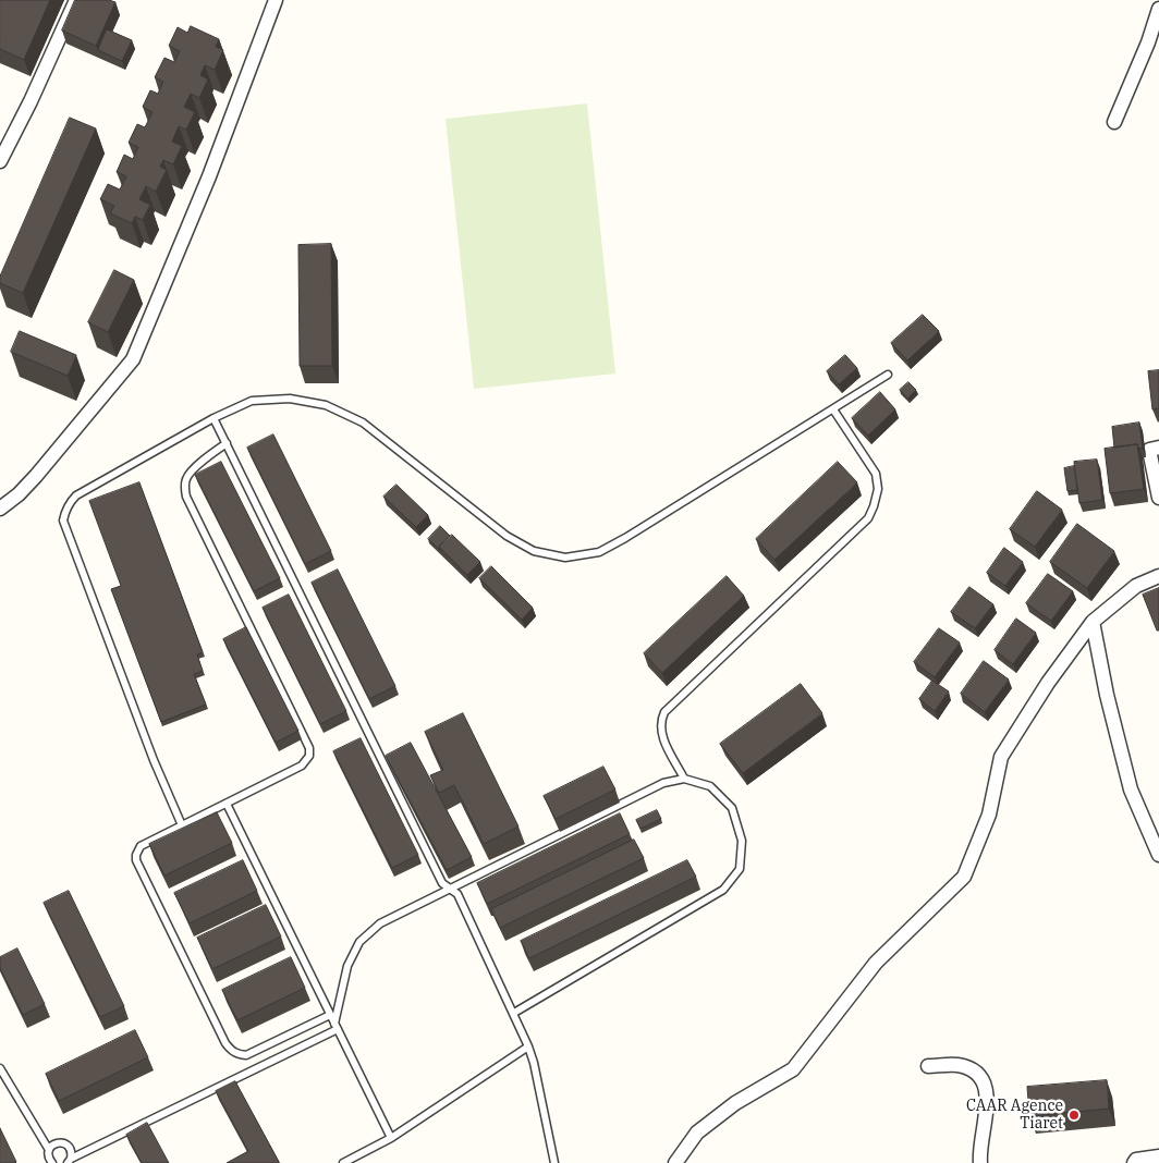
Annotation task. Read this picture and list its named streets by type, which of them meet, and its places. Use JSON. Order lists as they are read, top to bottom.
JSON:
{
  "places": ["CAAR Agence Tiaret"]
}
